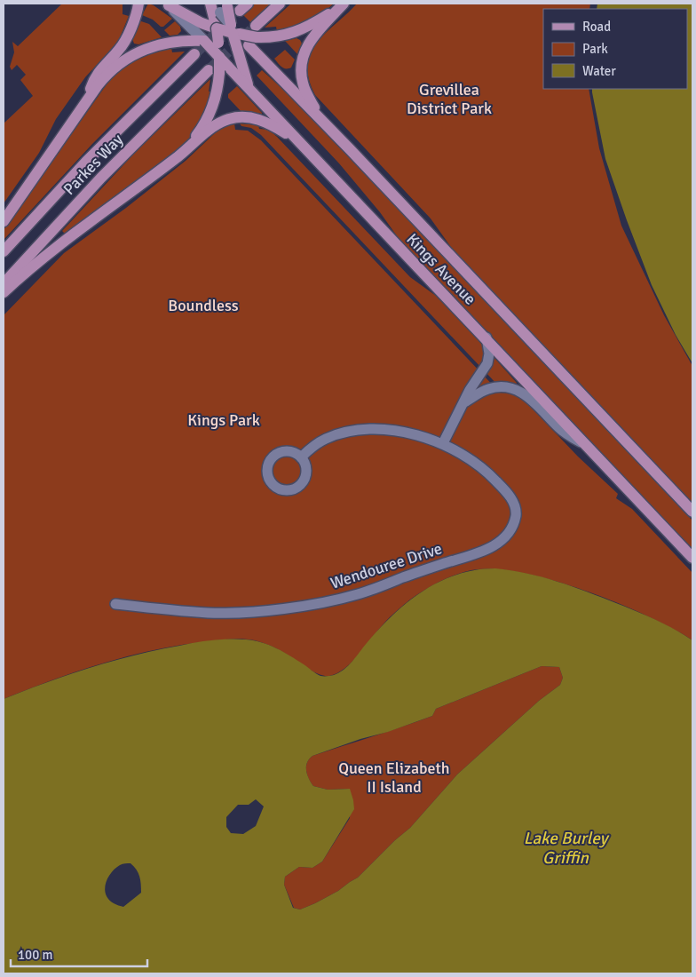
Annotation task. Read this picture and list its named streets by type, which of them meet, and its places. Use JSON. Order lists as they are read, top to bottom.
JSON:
{
  "streets": {
    "main road": ["Parkes Way", "Kings Avenue"],
    "street": ["Wendouree Drive"]
  },
  "crossings": [
    ["Parkes Way", "Kings Avenue"]
  ],
  "water": ["Lake Burley Griffin"],
  "parks": [
    "Grevillea District Park",
    "Boundless",
    "Kings Park",
    "Queen Elizabeth II Island"
  ],
  "legend": ["Road", "Park", "Water"],
  "scale_bar": "100 m"
}
